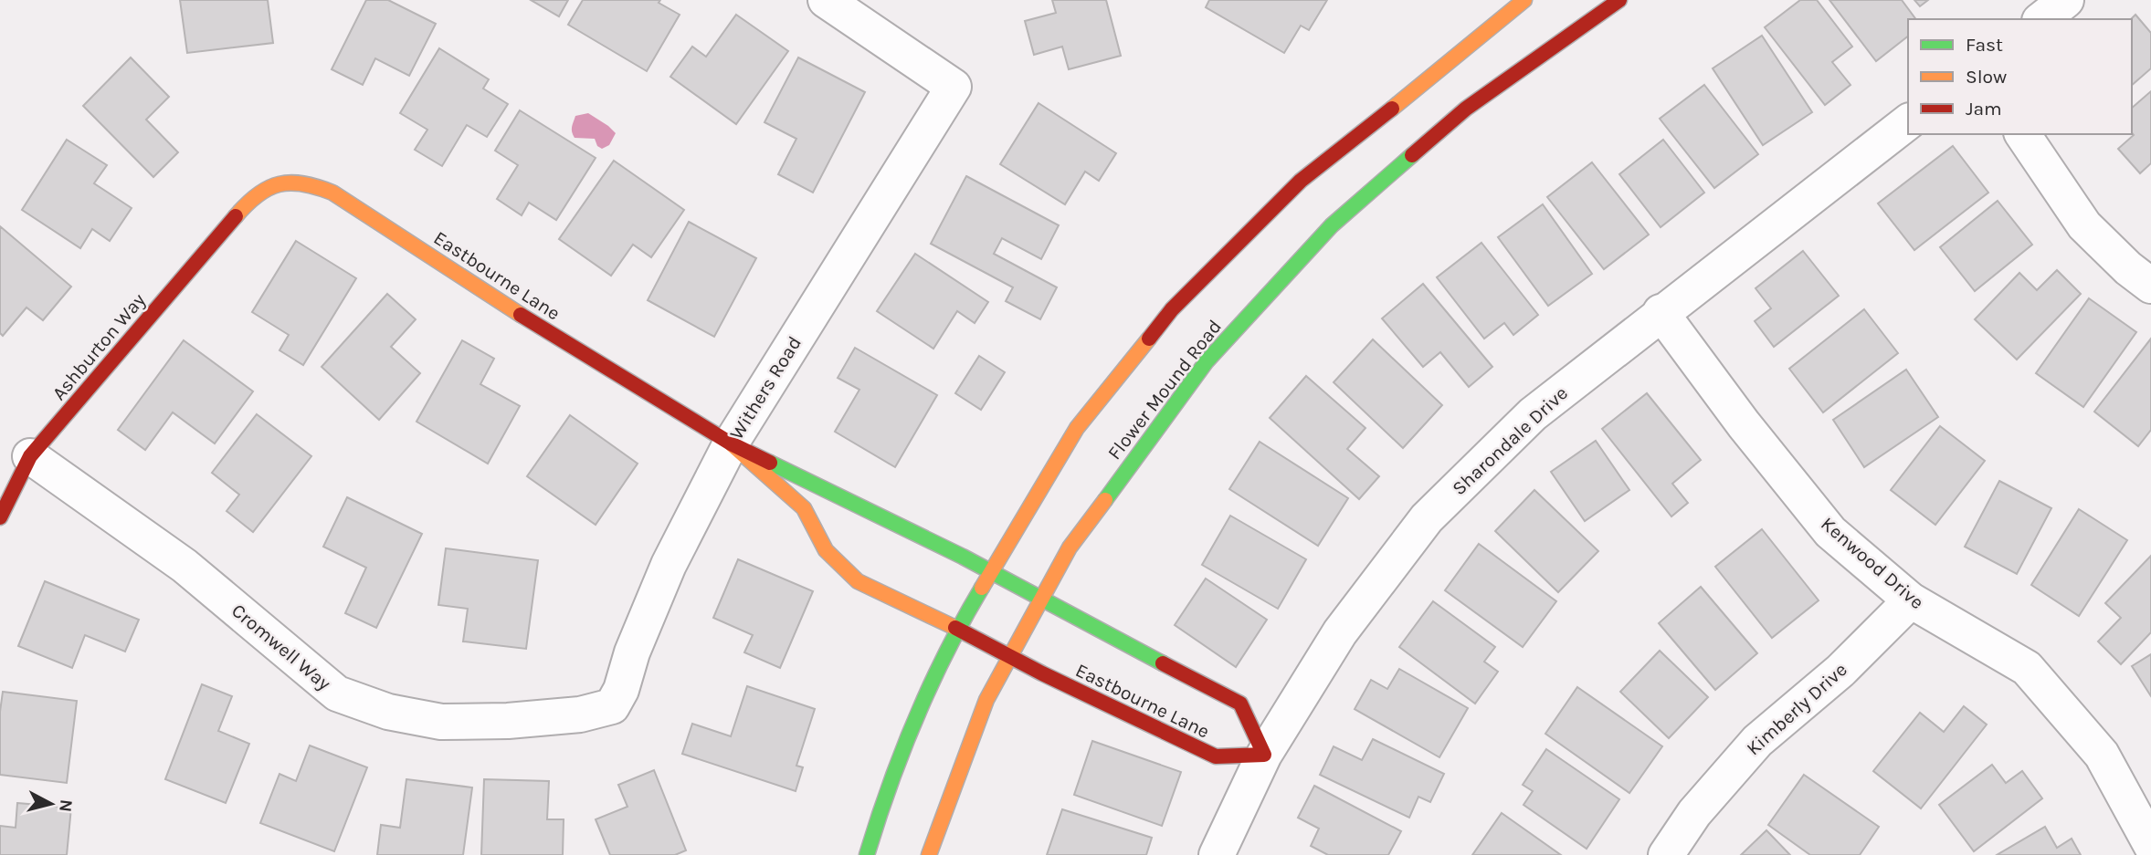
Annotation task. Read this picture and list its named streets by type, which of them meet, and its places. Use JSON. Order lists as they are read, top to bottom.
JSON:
{
  "streets": {
    "street": [
      "Eastbourne Lane",
      "Ashburton Way",
      "Withers Road",
      "Flower Mound Road",
      "Sharondale Drive",
      "Kenwood Drive",
      "Cromwell Way",
      "Kimberly Drive"
    ]
  },
  "crossings": [
    ["Eastbourne Lane", "Ashburton Way"],
    ["Eastbourne Lane", "Withers Road"],
    ["Eastbourne Lane", "Flower Mound Road"],
    ["Eastbourne Lane", "Sharondale Drive"],
    ["Ashburton Way", "Cromwell Way"],
    ["Withers Road", "Cromwell Way"],
    ["Sharondale Drive", "Kenwood Drive"],
    ["Kenwood Drive", "Kimberly Drive"]
  ],
  "legend": ["Fast", "Slow", "Jam"],
  "north": "right"
}
